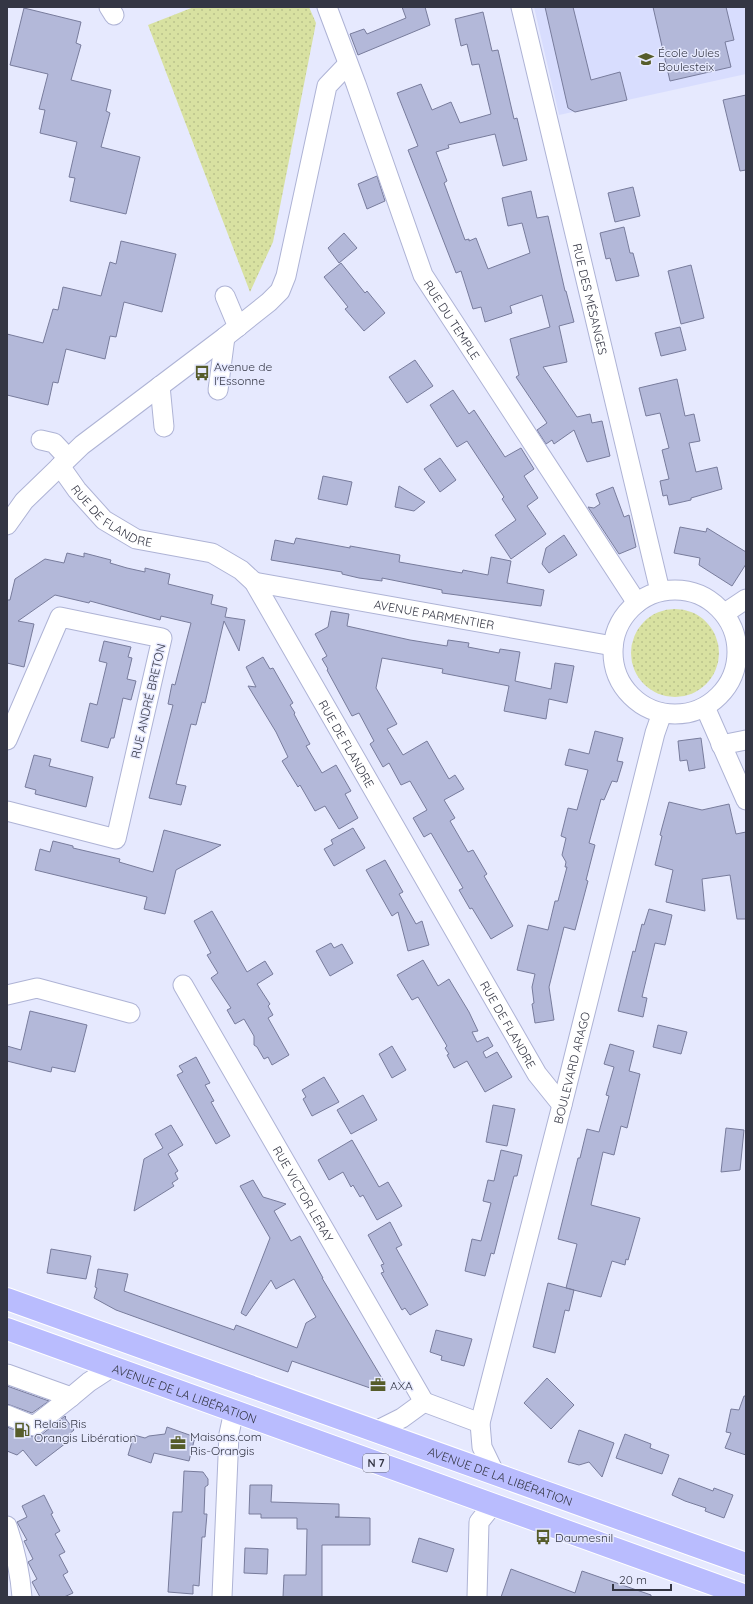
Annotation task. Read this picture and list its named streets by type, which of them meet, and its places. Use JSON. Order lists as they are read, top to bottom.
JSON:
{
  "streets": {
    "main road": ["AVENUE DE LA LIBÉRATION", "N 7"],
    "street": [
      "RUE DES MÉSANGES",
      "RUE DU TEMPLE",
      "RUE DE FLANDRE",
      "AVENUE PARMENTIER",
      "RUE ANDRÉ BRETON",
      "BOULEVARD ARAGO",
      "RUE VICTOR LERAY"
    ]
  },
  "crossings": [
    ["RUE DES MÉSANGES", "RUE DU TEMPLE"],
    ["RUE DES MÉSANGES", "AVENUE PARMENTIER"],
    ["RUE DES MÉSANGES", "BOULEVARD ARAGO"],
    ["RUE DU TEMPLE", "AVENUE PARMENTIER"],
    ["RUE DU TEMPLE", "BOULEVARD ARAGO"],
    ["RUE DE FLANDRE", "AVENUE PARMENTIER"],
    ["RUE DE FLANDRE", "BOULEVARD ARAGO"],
    ["AVENUE PARMENTIER", "BOULEVARD ARAGO"],
    ["BOULEVARD ARAGO", "AVENUE DE LA LIBÉRATION"]
  ],
  "places": {
    "school or university": ["École Jules Boulesteix"],
    "bus stop": ["Avenue de l'Essonne", "Daumesnil"],
    "office": ["AXA", "Maisons.com Ris-Orangis"],
    "fuel station": ["Relais Ris Orangis Libération"]
  },
  "scale_bar": "20 m"
}
